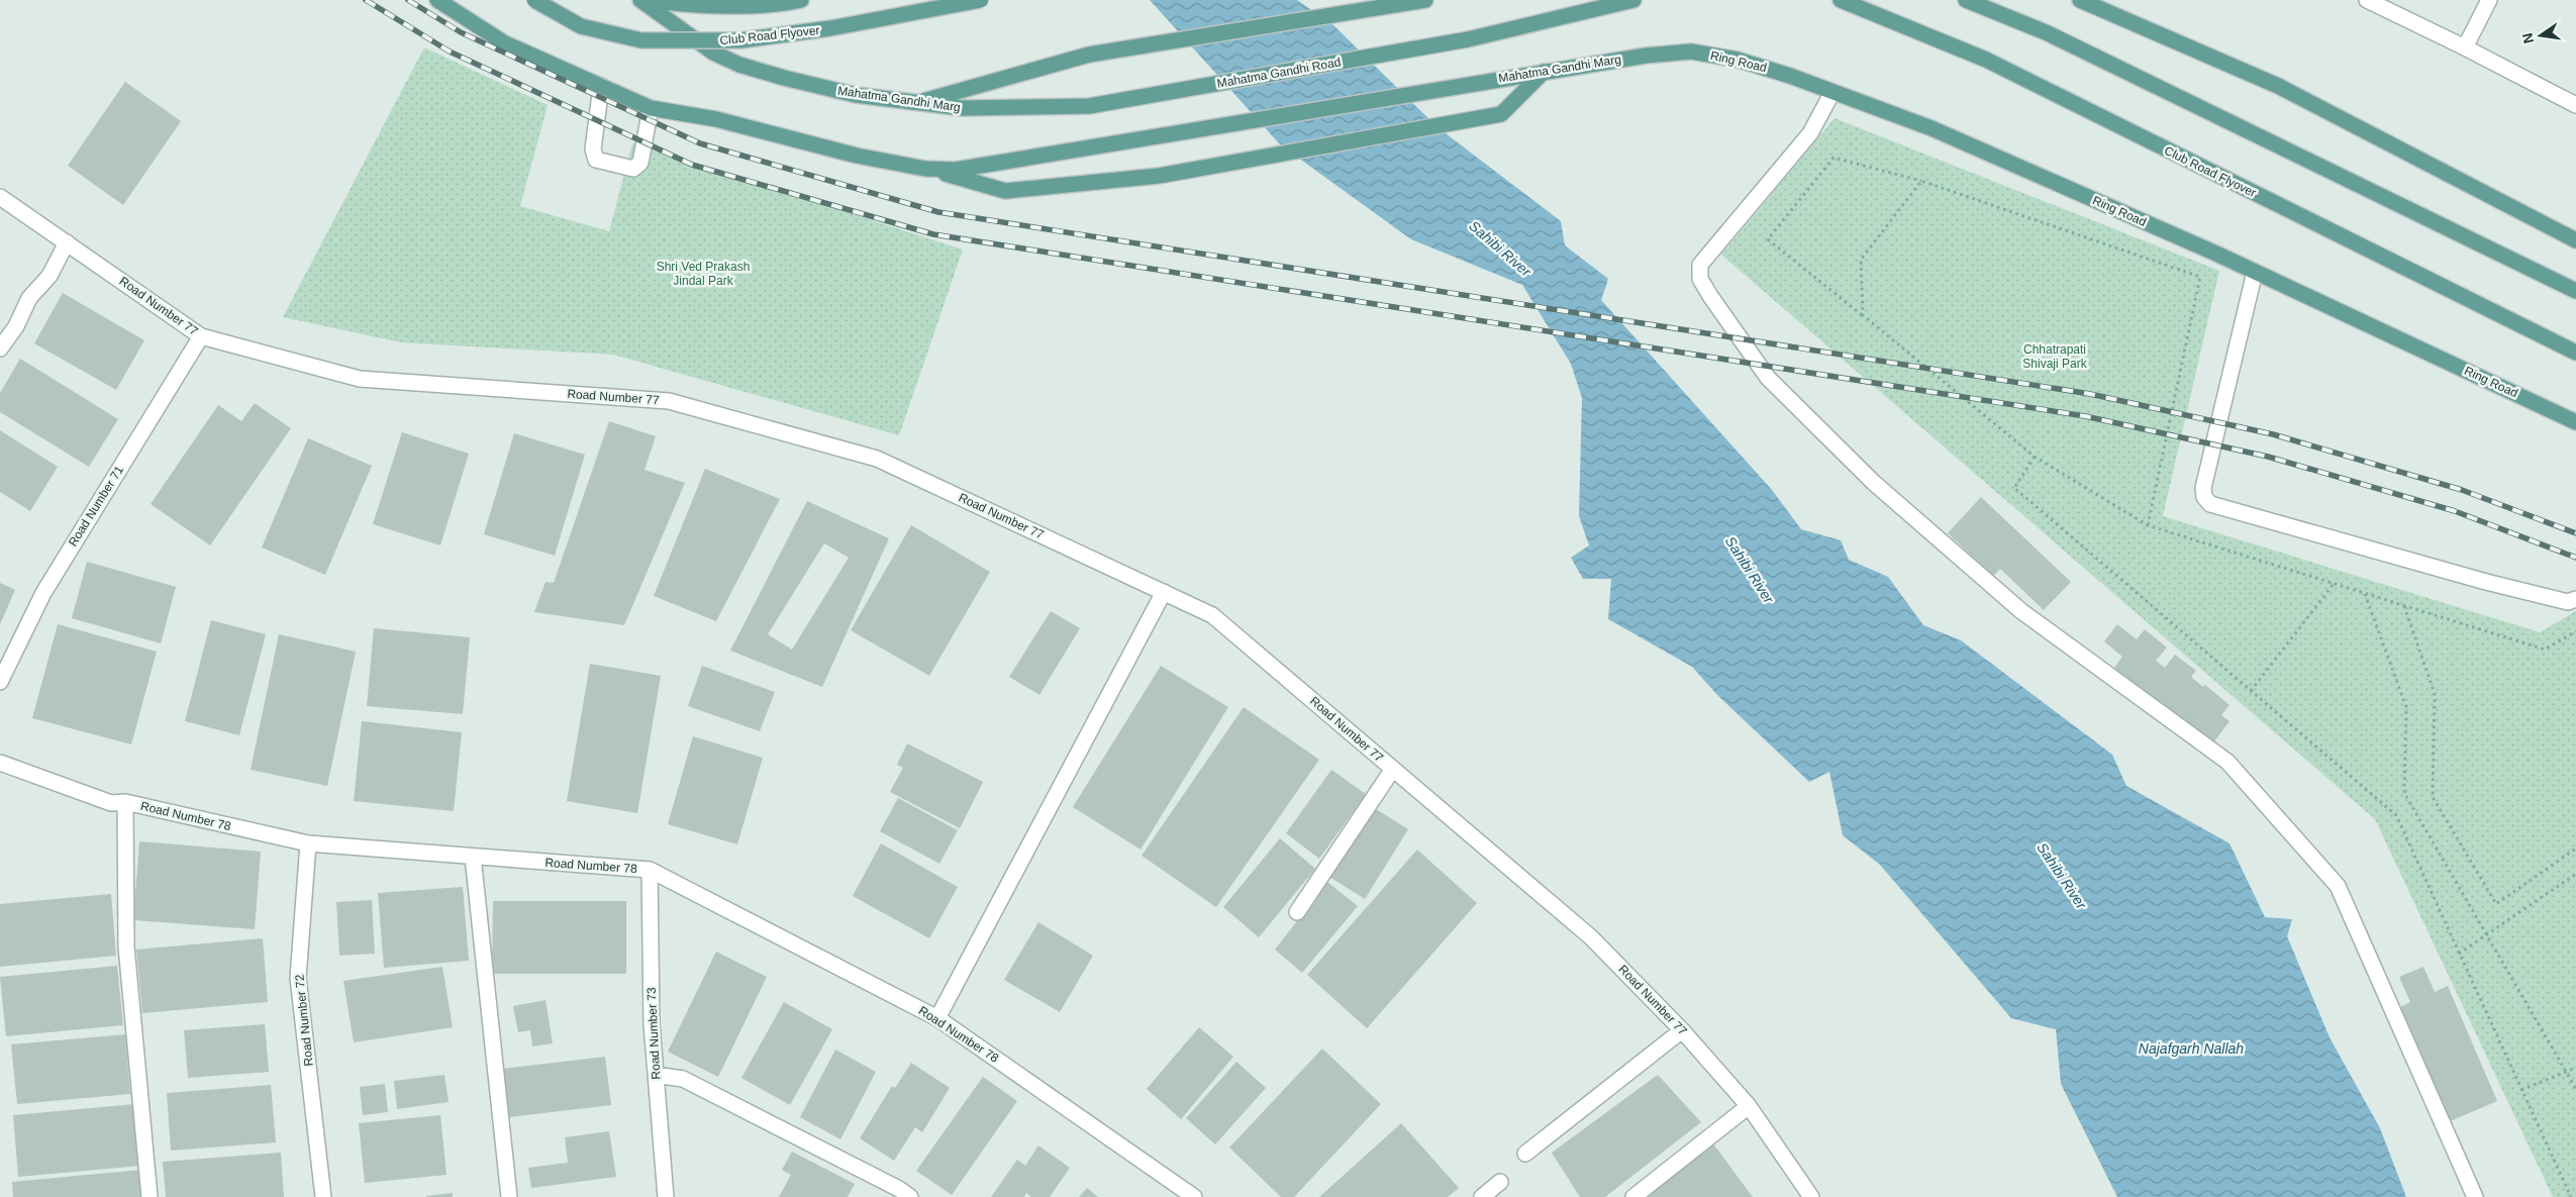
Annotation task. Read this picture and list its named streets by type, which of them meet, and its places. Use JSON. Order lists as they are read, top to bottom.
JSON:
{
  "streets": {
    "main road": [
      "Club Road Flyover",
      "Ring Road",
      "Mahatma Gandhi Marg",
      "Mahatma Gandhi Road"
    ],
    "street": [
      "Road Number 77",
      "Road Number 71",
      "Road Number 78",
      "Road Number 72",
      "Road Number 73"
    ]
  },
  "crossings": [
    ["Ring Road", "Mahatma Gandhi Marg"],
    ["Mahatma Gandhi Marg", "Mahatma Gandhi Road"],
    ["Road Number 77", "Road Number 71"],
    ["Road Number 78", "Road Number 72"],
    ["Road Number 78", "Road Number 73"]
  ],
  "water": ["Sahibi River", "Najafgarh Nallah"],
  "parks": ["Shri Ved Prakash Jindal Park", "Chhatrapati Shivaji Park"],
  "north": "left"
}
